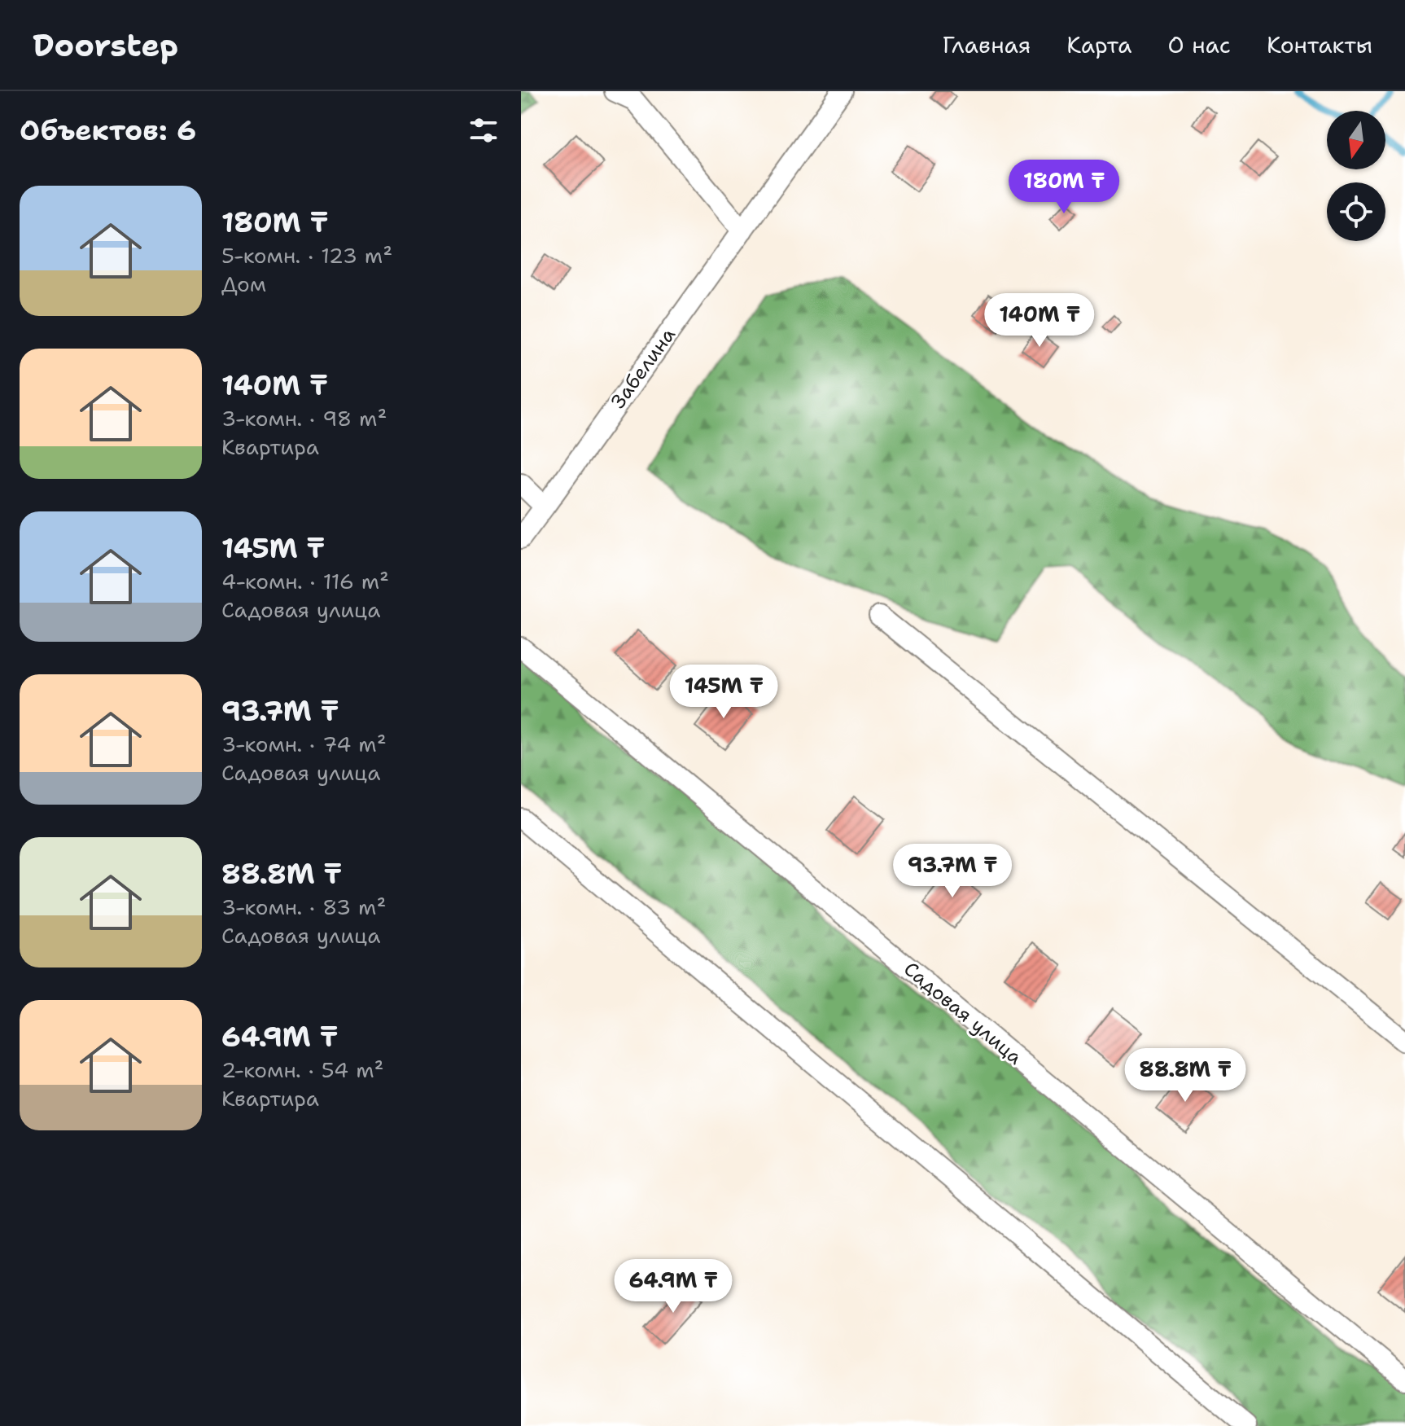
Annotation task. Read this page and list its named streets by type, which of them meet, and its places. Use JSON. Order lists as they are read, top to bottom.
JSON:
{
  "streets": {
    "street": ["Забелина", "Садовая улица"]
  },
  "north": "bottom",
  "page": {
    "header": "Doorstep",
    "nav": [
      "Главная",
      "Карта",
      "О нас",
      "Контакты"
    ],
    "heading": "Объектов: 6",
    "price": [
      "180M ₸",
      "140M ₸",
      "145M ₸",
      "93.7M ₸",
      "88.8M ₸",
      "64.9M ₸"
    ],
    "list": [
      {
        "name": "180M ₸",
        "note": "5-комн. · 123 m² · Дом"
      },
      {
        "name": "140M ₸",
        "note": "3-комн. · 98 m² · Квартира"
      },
      {
        "name": "145M ₸",
        "note": "4-комн. · 116 m² · Садовая улица"
      },
      {
        "name": "93.7M ₸",
        "note": "3-комн. · 74 m² · Садовая улица"
      },
      {
        "name": "88.8M ₸",
        "note": "3-комн. · 83 m² · Садовая улица"
      },
      {
        "name": "64.9M ₸",
        "note": "2-комн. · 54 m² · Квартира"
      }
    ]
  }
}
